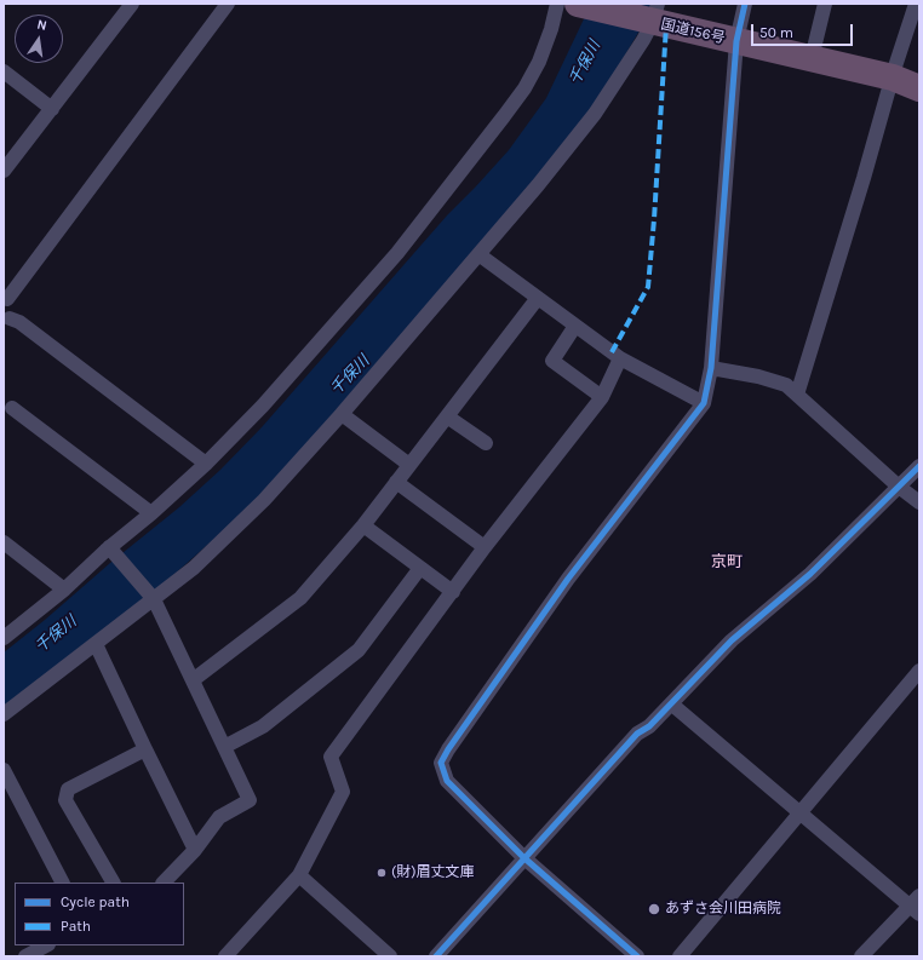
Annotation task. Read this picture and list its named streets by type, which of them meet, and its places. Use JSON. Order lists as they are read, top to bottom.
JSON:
{
  "streets": {
    "highway": ["国道156号"]
  },
  "districts": ["京町"],
  "water": ["千保川"],
  "places": ["(財)眉丈文庫", "あずさ会川田病院"],
  "legend": ["Cycle path", "Path"],
  "scale_bar": "50 m",
  "north": "top"
}
